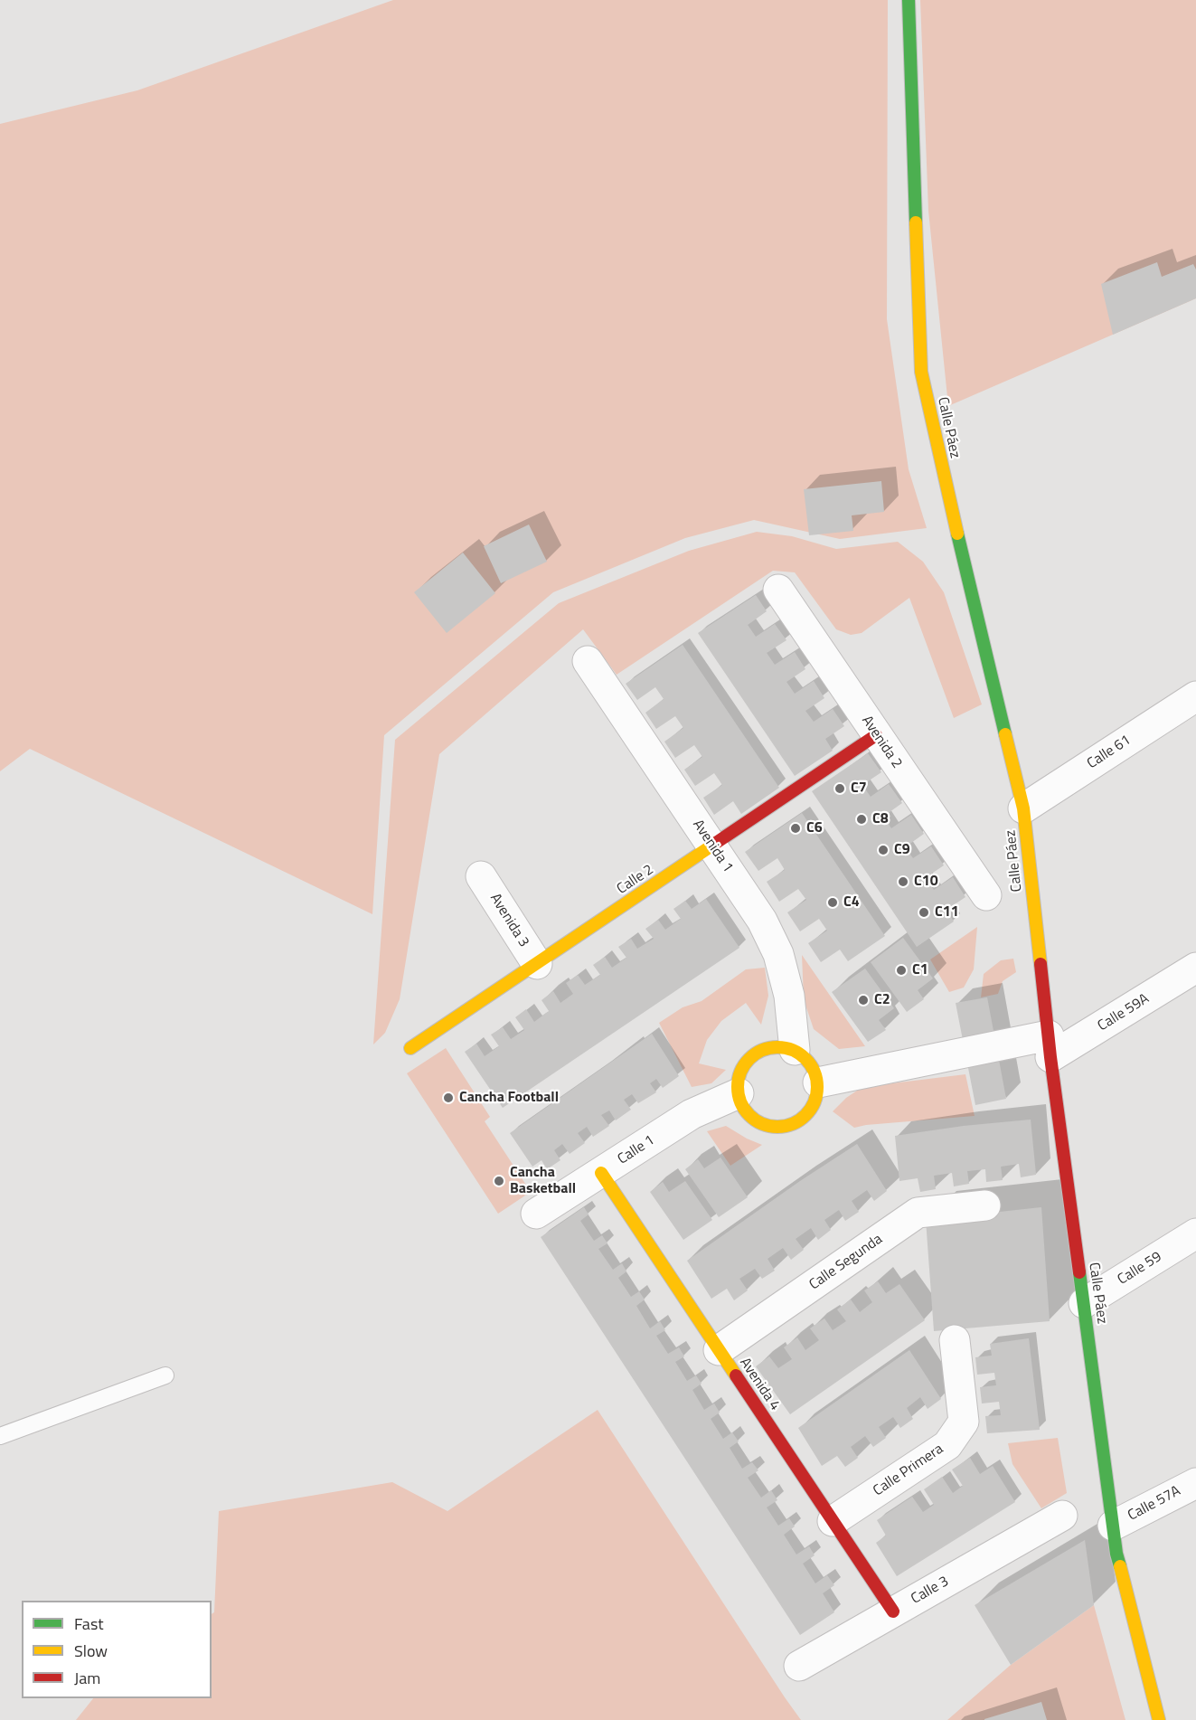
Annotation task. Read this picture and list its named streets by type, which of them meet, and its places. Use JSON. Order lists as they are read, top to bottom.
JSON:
{
  "streets": {
    "street": [
      "Calle Páez",
      "Avenida 2",
      "Calle 61",
      "Avenida 1",
      "Calle 2",
      "Avenida 3",
      "Calle 59A",
      "Calle 1",
      "Calle Segunda",
      "Calle 59",
      "Avenida 4",
      "Calle Primera",
      "Calle 57A",
      "Calle 3"
    ]
  },
  "crossings": [
    ["Calle Páez", "Calle 61"],
    ["Calle Páez", "Calle 59A"],
    ["Calle Páez", "Calle 59"],
    ["Calle Páez", "Calle 57A"],
    ["Avenida 2", "Calle 2"],
    ["Avenida 1", "Calle 2"],
    ["Avenida 1", "Calle 1"],
    ["Calle 2", "Avenida 3"],
    ["Calle 1", "Avenida 4"],
    ["Calle Segunda", "Avenida 4"],
    ["Avenida 4", "Calle Primera"],
    ["Avenida 4", "Calle 3"]
  ],
  "places": [
    "C7",
    "C8",
    "C6",
    "C9",
    "C10",
    "C4",
    "C11",
    "C1",
    "C2",
    "Cancha Football",
    "Cancha Basketball"
  ],
  "legend": ["Fast", "Slow", "Jam"]
}
